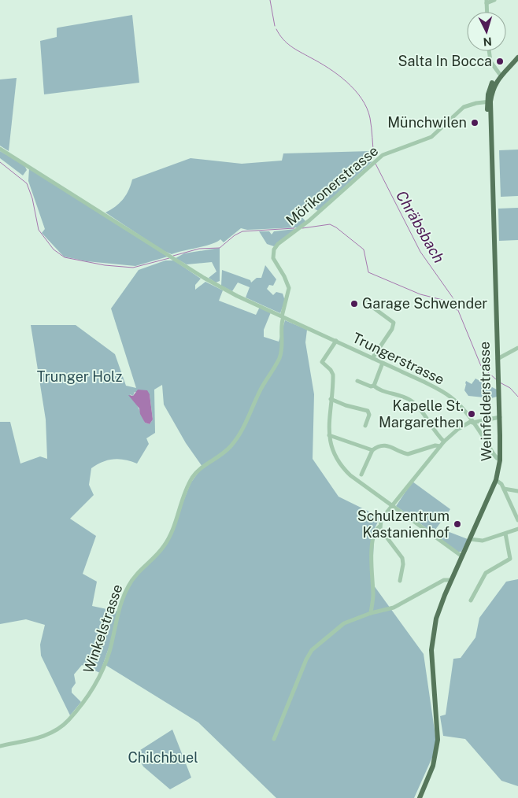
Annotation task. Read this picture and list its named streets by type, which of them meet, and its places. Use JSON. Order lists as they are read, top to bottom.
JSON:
{
  "streets": {
    "main road": ["Weinfelderstrasse"],
    "street": ["Mörikonerstrasse", "Trungerstrasse", "Winkelstrasse"]
  },
  "crossings": [
    ["Mörikonerstrasse", "Trungerstrasse"],
    ["Mörikonerstrasse", "Weinfelderstrasse"],
    ["Mörikonerstrasse", "Winkelstrasse"],
    ["Trungerstrasse", "Weinfelderstrasse"]
  ],
  "water": ["Chräbsbach"],
  "parks": ["Trunger Holz", "Chilchbuel"],
  "places": [
    "Salta In Bocca",
    "Münchwilen",
    "Garage Schwender",
    "Kapelle St. Margarethen",
    "Schulzentrum Kastanienhof"
  ],
  "north": "bottom"
}
